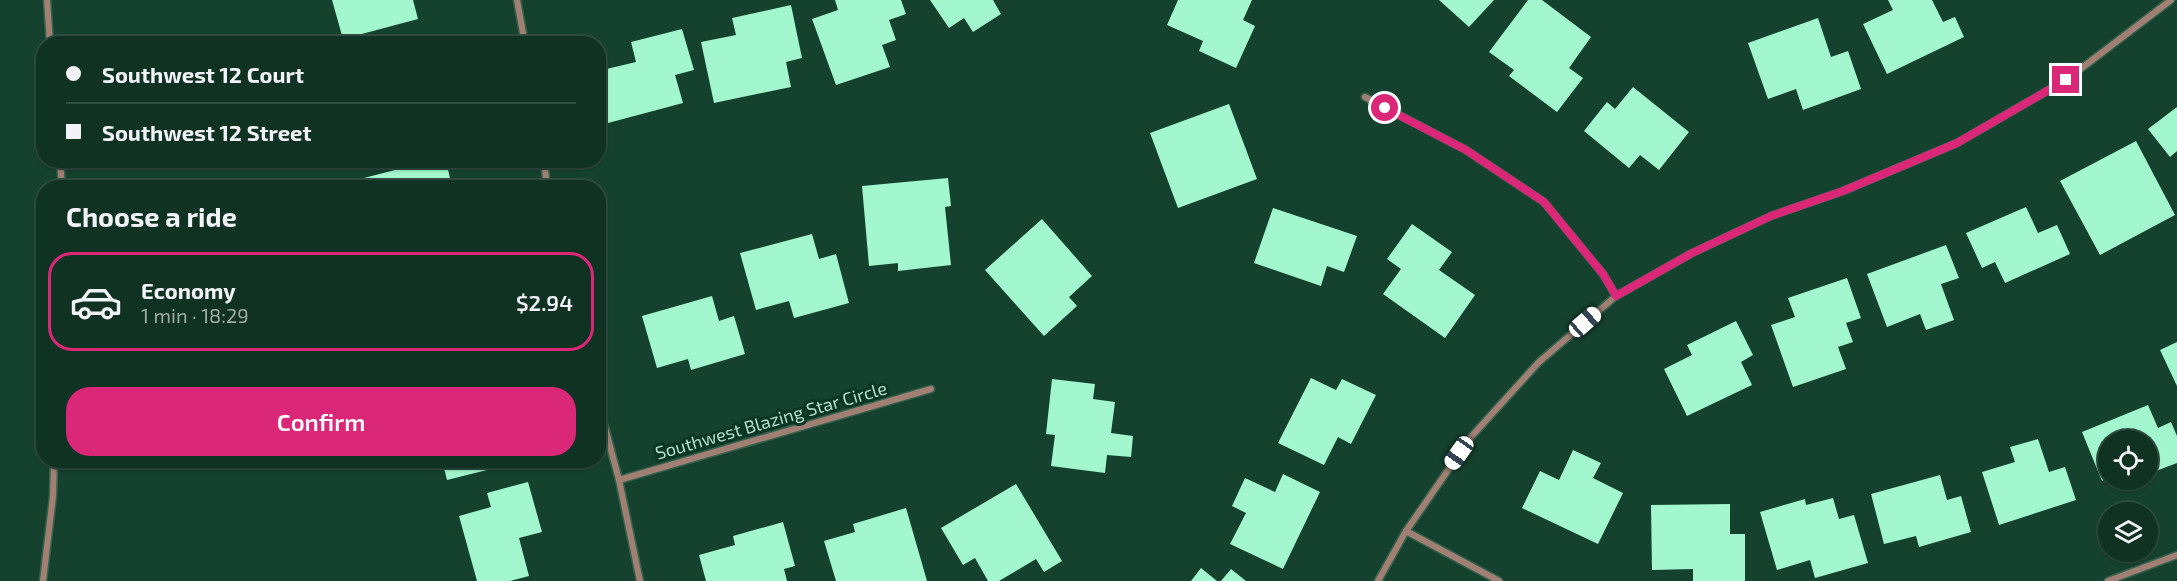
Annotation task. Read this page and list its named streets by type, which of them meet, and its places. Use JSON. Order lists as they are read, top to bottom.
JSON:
{
  "streets": {
    "street": ["Southwest Blazing Star Circle"]
  },
  "page": {
    "banner": ["Southwest 12 Court", "Southwest 12 Street"],
    "heading": "Choose a ride",
    "list": [
      {
        "name": "Economy",
        "note": "1 min · 18:29",
        "value": "$2.94"
      }
    ],
    "buttons": "Confirm"
  }
}
